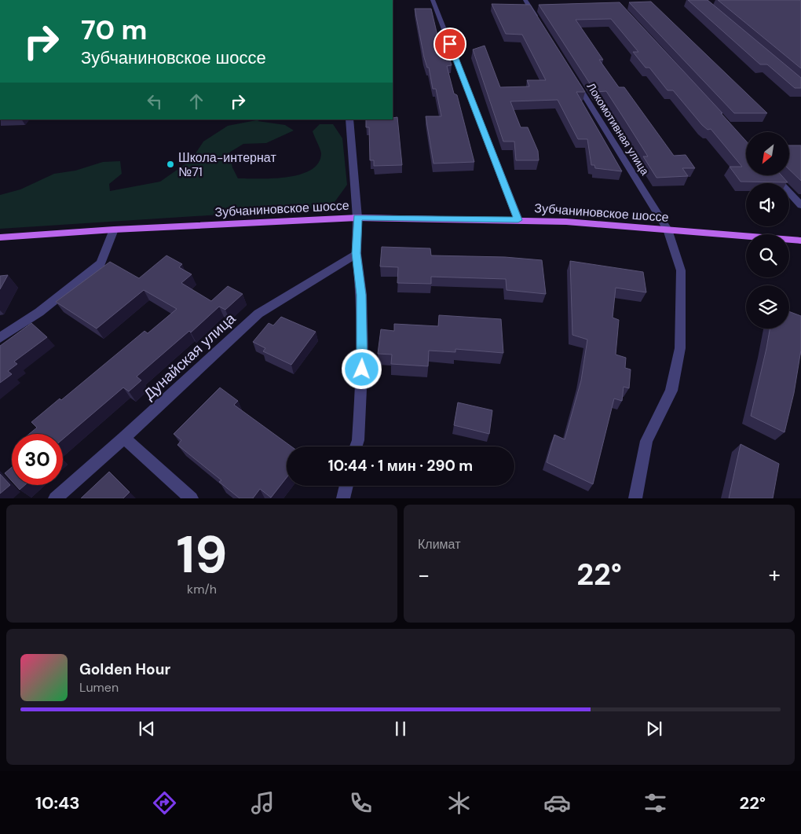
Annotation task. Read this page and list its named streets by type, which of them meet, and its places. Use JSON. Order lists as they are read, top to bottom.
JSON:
{
  "streets": {
    "main road": ["Зубчаниновское шоссе"],
    "street": ["Локомотивная улица", "Дунайская улица"]
  },
  "crossings": [
    ["Локомотивная улица", "Зубчаниновское шоссе"]
  ],
  "places": ["Школа-интернат №71"],
  "north": "bottom left",
  "page": {
    "turn": ["70 m", "Зубчаниновское шоссе"],
    "limit": "30",
    "trip": "10:44 · 1 мин · 290 m",
    "tile": [
      ["19", "km/h"],
      "Климат"
    ],
    "heat": ["−", "22°", "+"],
    "song": ["Golden Hour", "Lumen"],
    "tabs": ["10:43", "22°"]
  }
}
